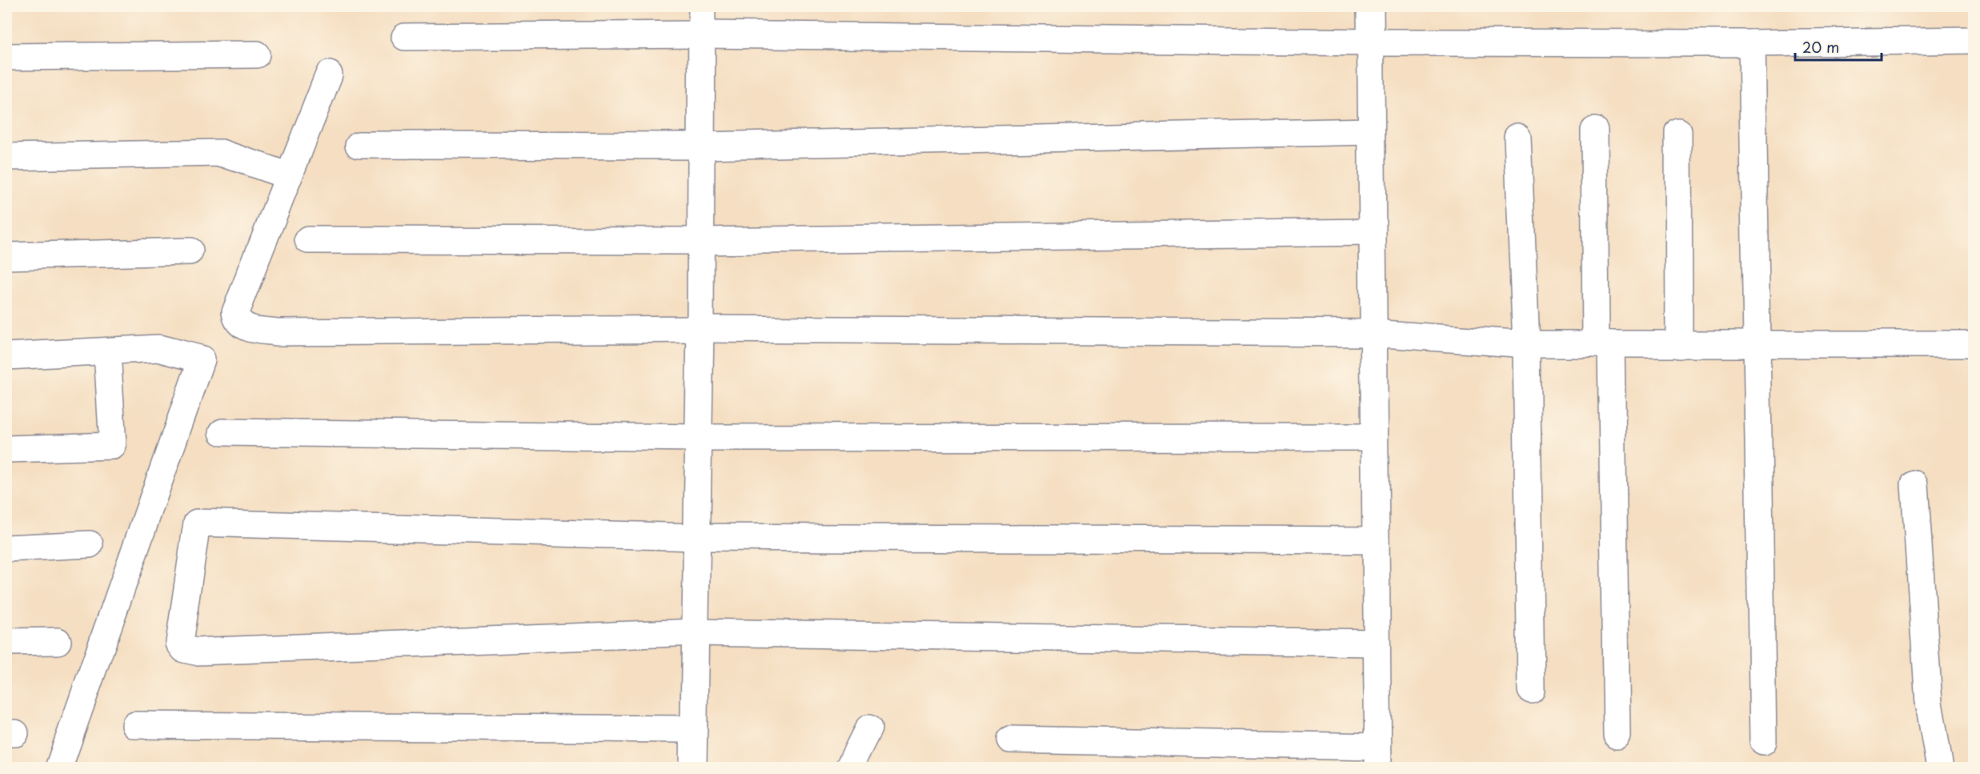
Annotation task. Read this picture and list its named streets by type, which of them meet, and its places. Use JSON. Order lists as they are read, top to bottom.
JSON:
{
  "scale_bar": "20 m"
}
